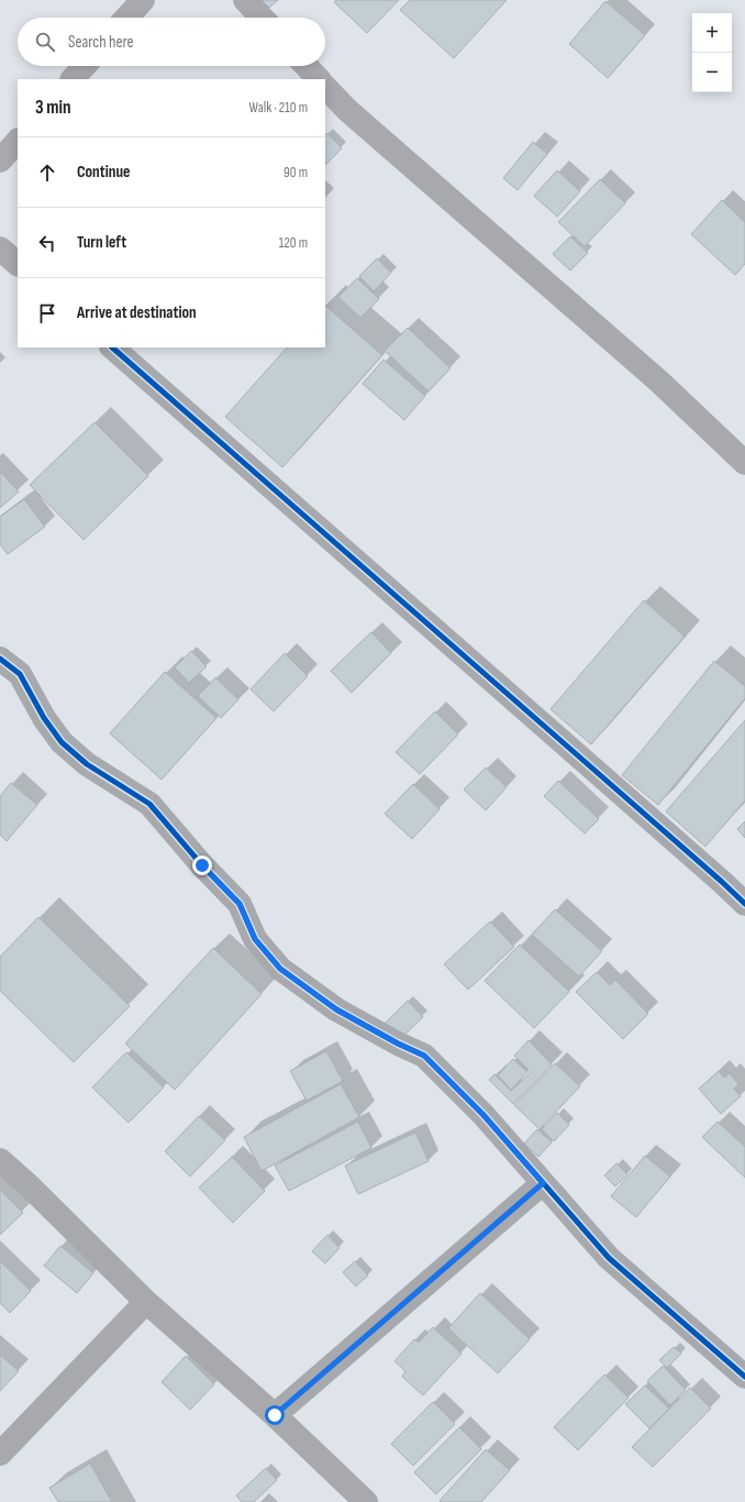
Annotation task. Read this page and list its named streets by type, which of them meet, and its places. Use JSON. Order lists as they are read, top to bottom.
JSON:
{
  "page": {
    "map_buttons": ["+", "−"],
    "search": "Search here",
    "heading": ["3 min", "Walk · 210 m"],
    "list": [
      ["Continue", "90 m"],
      ["Turn left", "120 m"],
      "Arrive at destination"
    ]
  }
}
